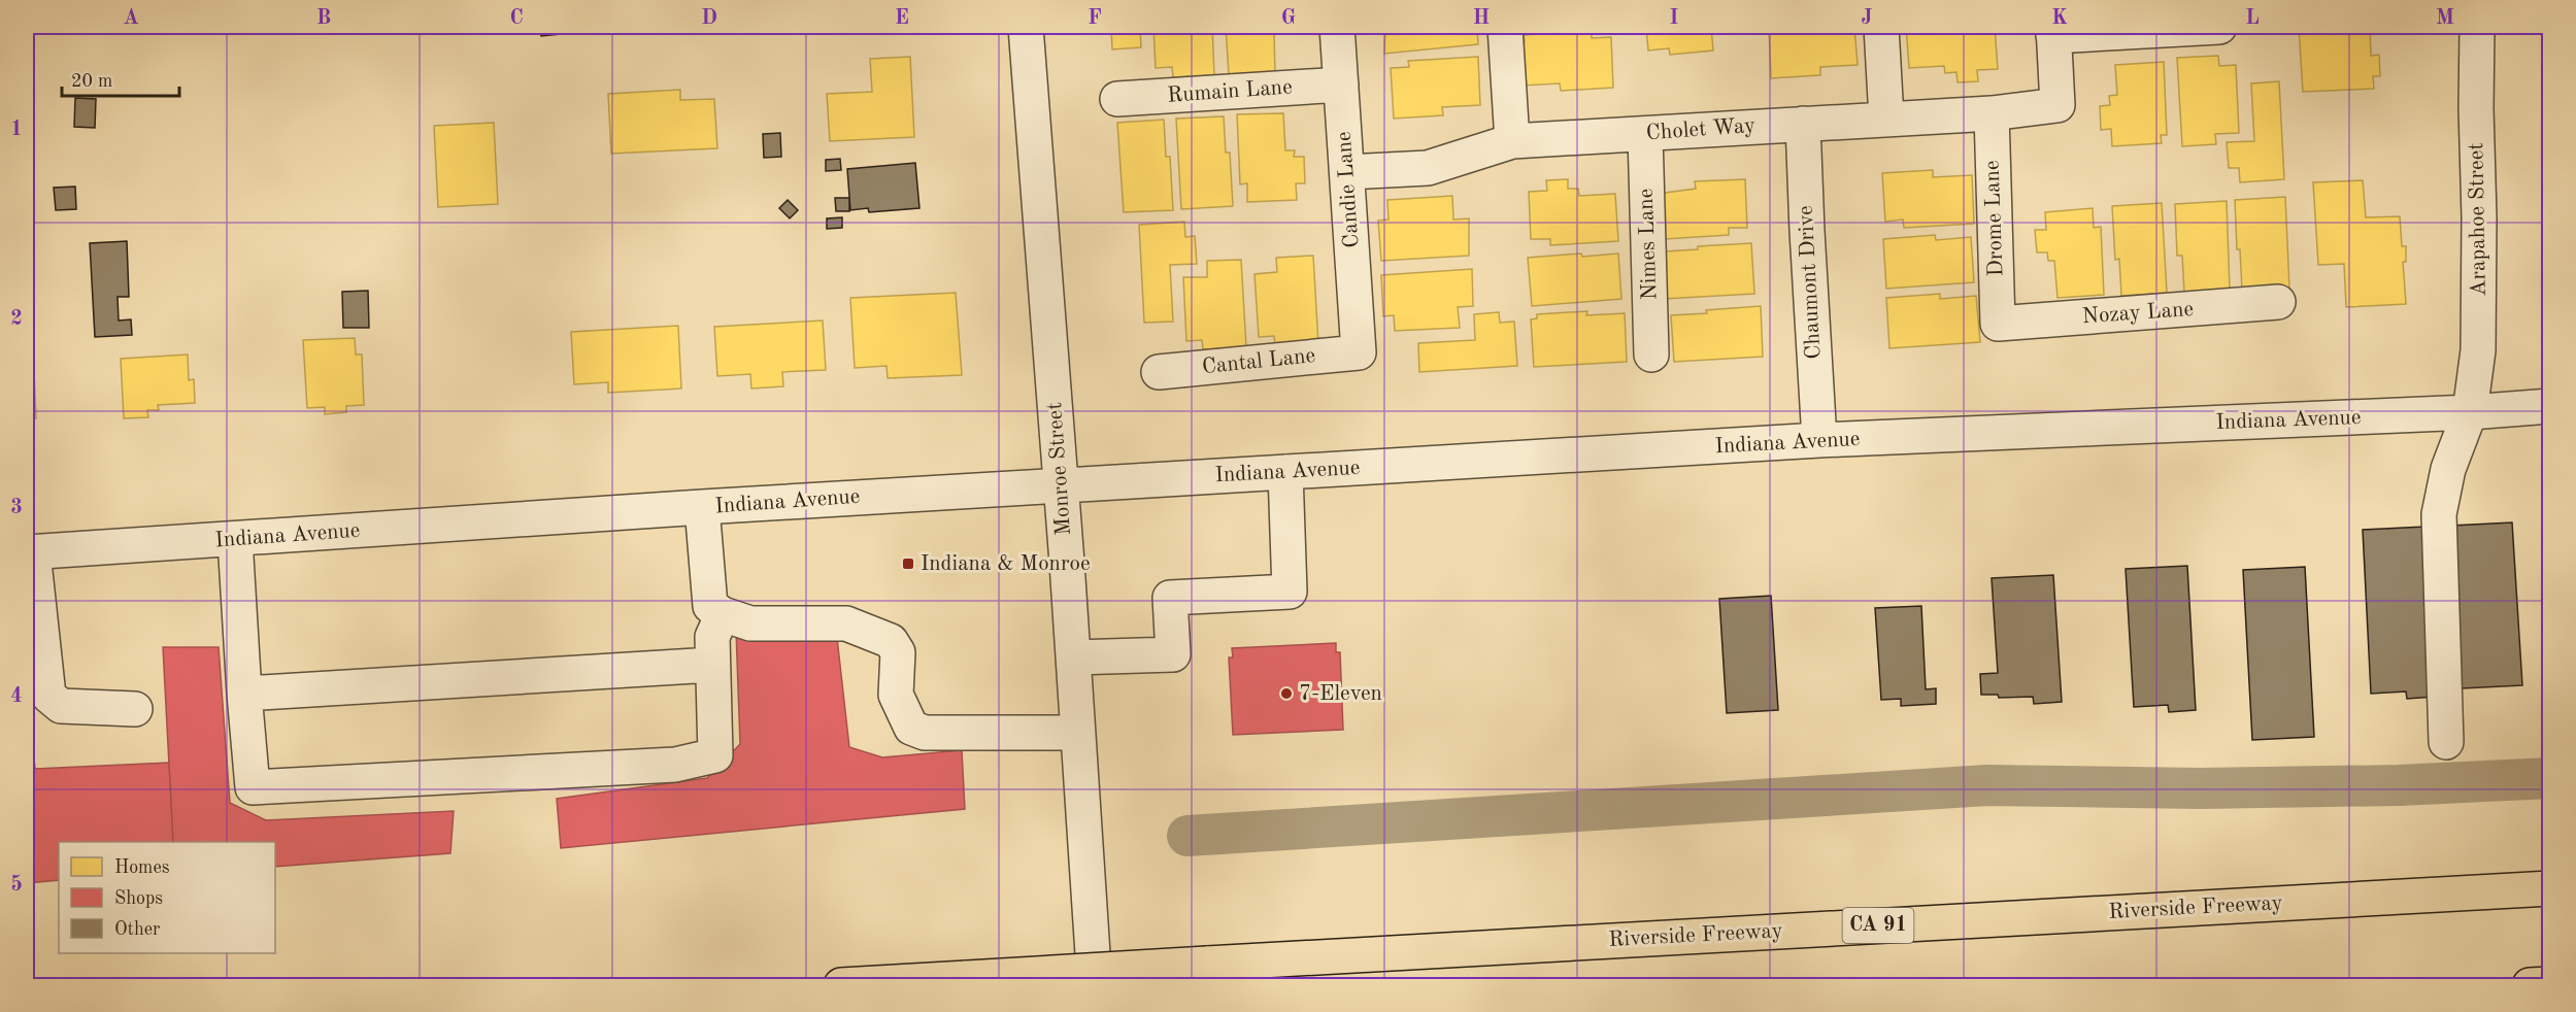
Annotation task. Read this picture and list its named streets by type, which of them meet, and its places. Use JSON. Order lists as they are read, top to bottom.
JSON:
{
  "streets": {
    "highway": ["Riverside Freeway", "CA 91"],
    "street": [
      "Rumain Lane",
      "Cholet Way",
      "Candie Lane",
      "Drome Lane",
      "Arapahoe Street",
      "Nimes Lane",
      "Chaumont Drive",
      "Nozay Lane",
      "Cantal Lane",
      "Indiana Avenue",
      "Monroe Street"
    ]
  },
  "crossings": [
    ["Rumain Lane", "Candie Lane"],
    ["Cholet Way", "Candie Lane"],
    ["Cholet Way", "Drome Lane"],
    ["Cholet Way", "Nimes Lane"],
    ["Cholet Way", "Chaumont Drive"],
    ["Candie Lane", "Cantal Lane"],
    ["Drome Lane", "Nozay Lane"],
    ["Arapahoe Street", "Indiana Avenue"],
    ["Chaumont Drive", "Indiana Avenue"],
    ["Indiana Avenue", "Monroe Street"]
  ],
  "places": {
    "transit": ["Indiana & Monroe"],
    "other": ["7-Eleven"]
  },
  "legend": ["Homes", "Shops", "Other"],
  "scale_bar": "20 m",
  "grid": {
    "columns": [
      "A",
      "B",
      "C",
      "D",
      "E",
      "F",
      "G",
      "H",
      "I",
      "J",
      "K",
      "L",
      "M"
    ],
    "rows": [
      "1",
      "2",
      "3",
      "4",
      "5"
    ]
  }
}
